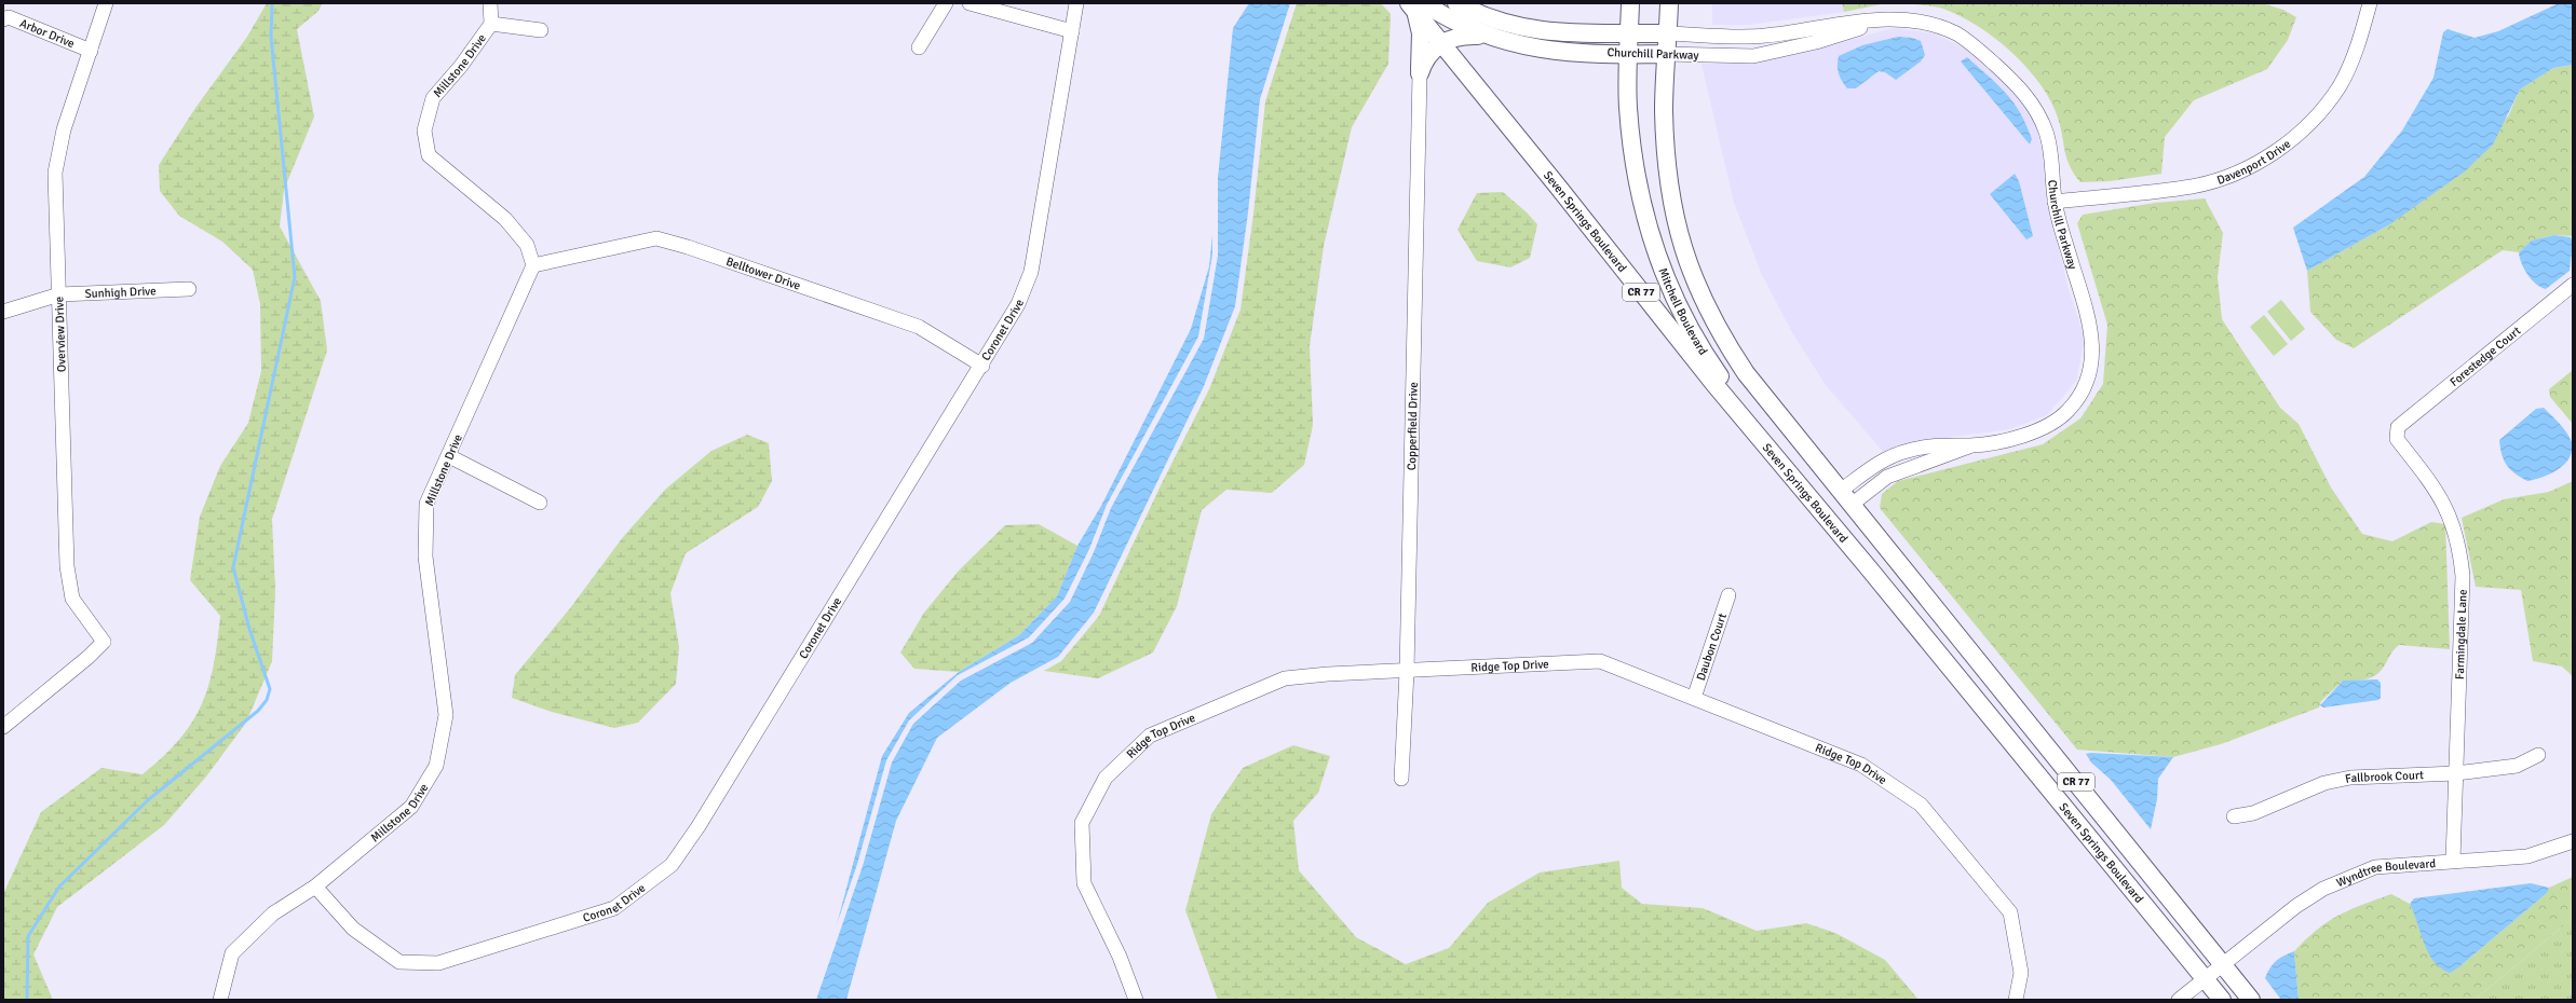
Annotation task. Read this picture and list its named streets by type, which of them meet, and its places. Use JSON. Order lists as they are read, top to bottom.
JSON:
{
  "streets": {
    "main road": [
      "Churchill Parkway",
      "Seven Springs Boulevard",
      "CR 77",
      "Mitchell Boulevard"
    ],
    "street": [
      "Arbor Drive",
      "Millstone Drive",
      "Davenport Drive",
      "Belltower Drive",
      "Sunhigh Drive",
      "Coronet Drive",
      "Overview Drive",
      "Forestedge Court",
      "Copperfield Drive",
      "Farmingdale Lane",
      "Daubon Court",
      "Ridge Top Drive",
      "Fallbrook Court",
      "Wyndtree Boulevard"
    ]
  },
  "crossings": [
    ["Arbor Drive", "Overview Drive"],
    ["Churchill Parkway", "Davenport Drive"],
    ["Churchill Parkway", "Seven Springs Boulevard"],
    ["Churchill Parkway", "CR 77"],
    ["Churchill Parkway", "Mitchell Boulevard"],
    ["Millstone Drive", "Belltower Drive"],
    ["Millstone Drive", "Coronet Drive"],
    ["Seven Springs Boulevard", "CR 77"],
    ["Seven Springs Boulevard", "Mitchell Boulevard"],
    ["Seven Springs Boulevard", "Wyndtree Boulevard"],
    ["Belltower Drive", "Coronet Drive"],
    ["Sunhigh Drive", "Overview Drive"],
    ["CR 77", "Wyndtree Boulevard"],
    ["Forestedge Court", "Farmingdale Lane"],
    ["Copperfield Drive", "Ridge Top Drive"],
    ["Farmingdale Lane", "Fallbrook Court"],
    ["Farmingdale Lane", "Wyndtree Boulevard"],
    ["Daubon Court", "Ridge Top Drive"]
  ]
}
